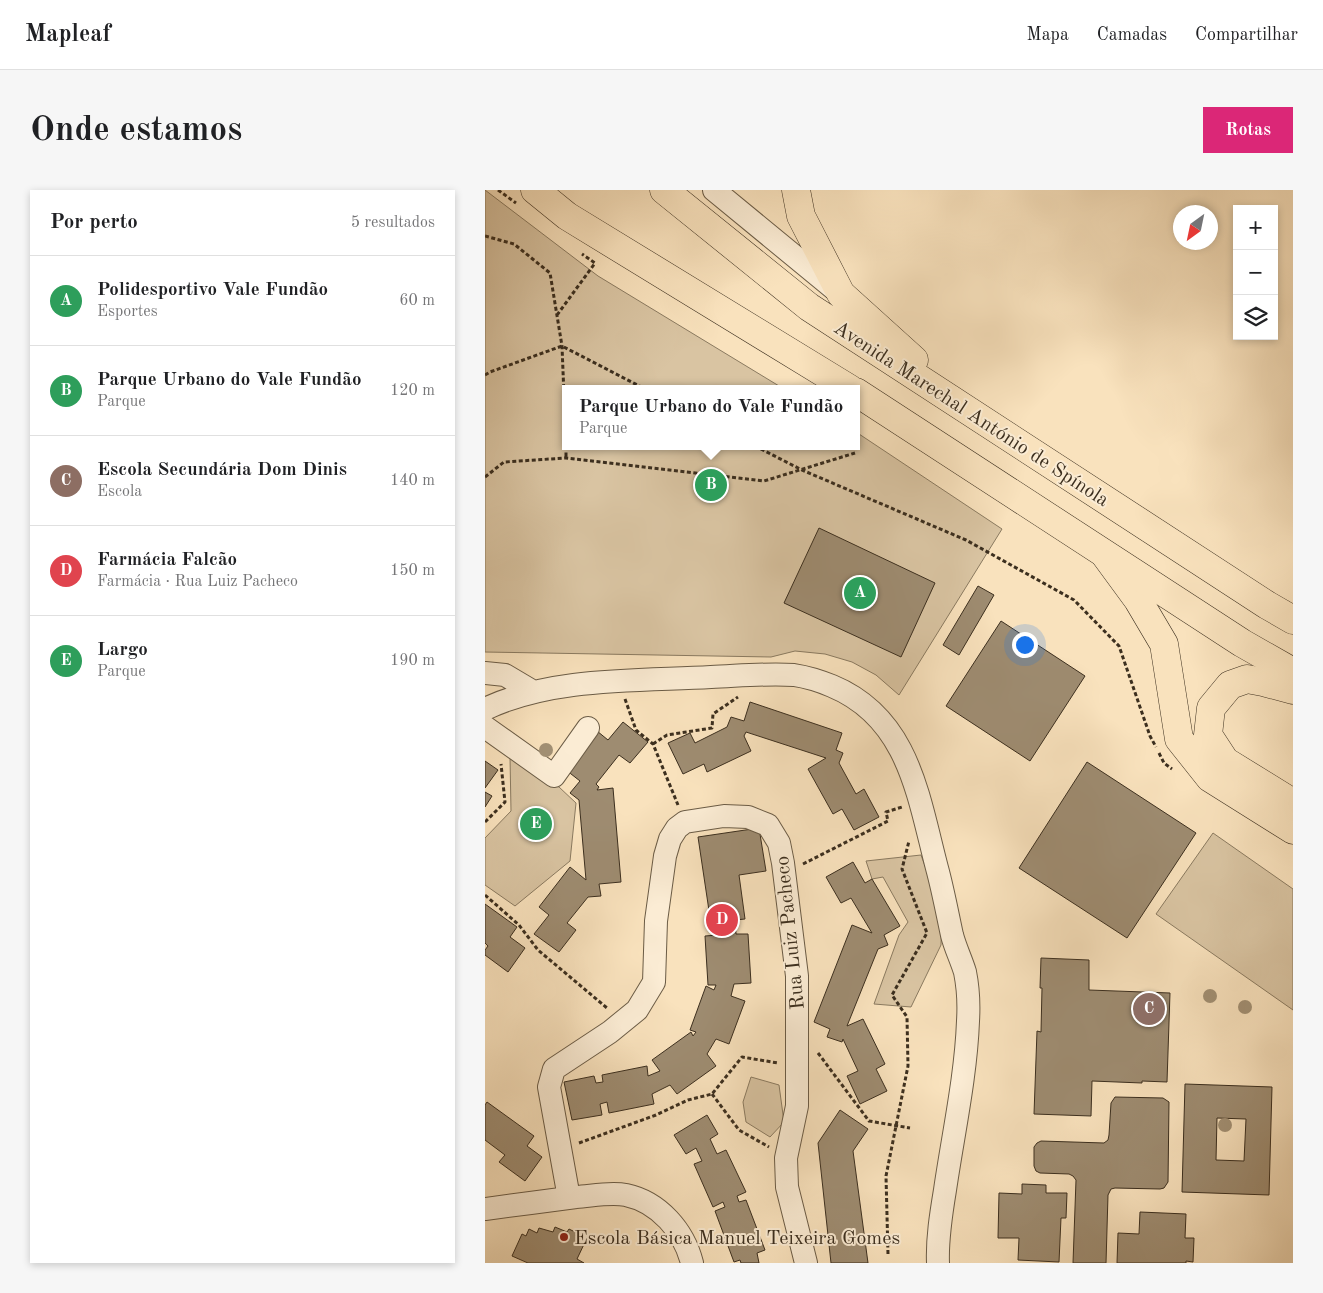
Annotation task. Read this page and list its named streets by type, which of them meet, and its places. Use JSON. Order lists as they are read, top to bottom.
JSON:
{
  "streets": {
    "main road": ["Avenida Marechal António de Spínola"],
    "street": ["Rua Luiz Pacheco"]
  },
  "places": ["Escola Básica Manuel Teixeira Gomes"],
  "north": "bottom left",
  "page": {
    "header": "Mapleaf",
    "nav": ["Mapa", "Camadas", "Compartilhar"],
    "buttons": "Rotas",
    "title": "Onde estamos",
    "heading": ["Por perto", "5 resultados"],
    "map_buttons": ["+", "−"],
    "list": [
      {
        "mark": "A",
        "name": "Polidesportivo Vale Fundão",
        "note": "Esportes",
        "value": "60 m"
      },
      {
        "mark": "B",
        "name": "Parque Urbano do Vale Fundão",
        "note": "Parque",
        "value": "120 m"
      },
      {
        "mark": "C",
        "name": "Escola Secundária Dom Dinis",
        "note": "Escola",
        "value": "140 m"
      },
      {
        "mark": "D",
        "name": "Farmácia Falcão",
        "note": "Farmácia · Rua Luiz Pacheco",
        "value": "150 m"
      },
      {
        "mark": "E",
        "name": "Largo",
        "note": "Parque",
        "value": "190 m"
      }
    ],
    "popup": ["Parque Urbano do Vale Fundão", "Parque"],
    "pins": [
      "B",
      "A",
      "E",
      "D",
      "C"
    ]
  }
}
